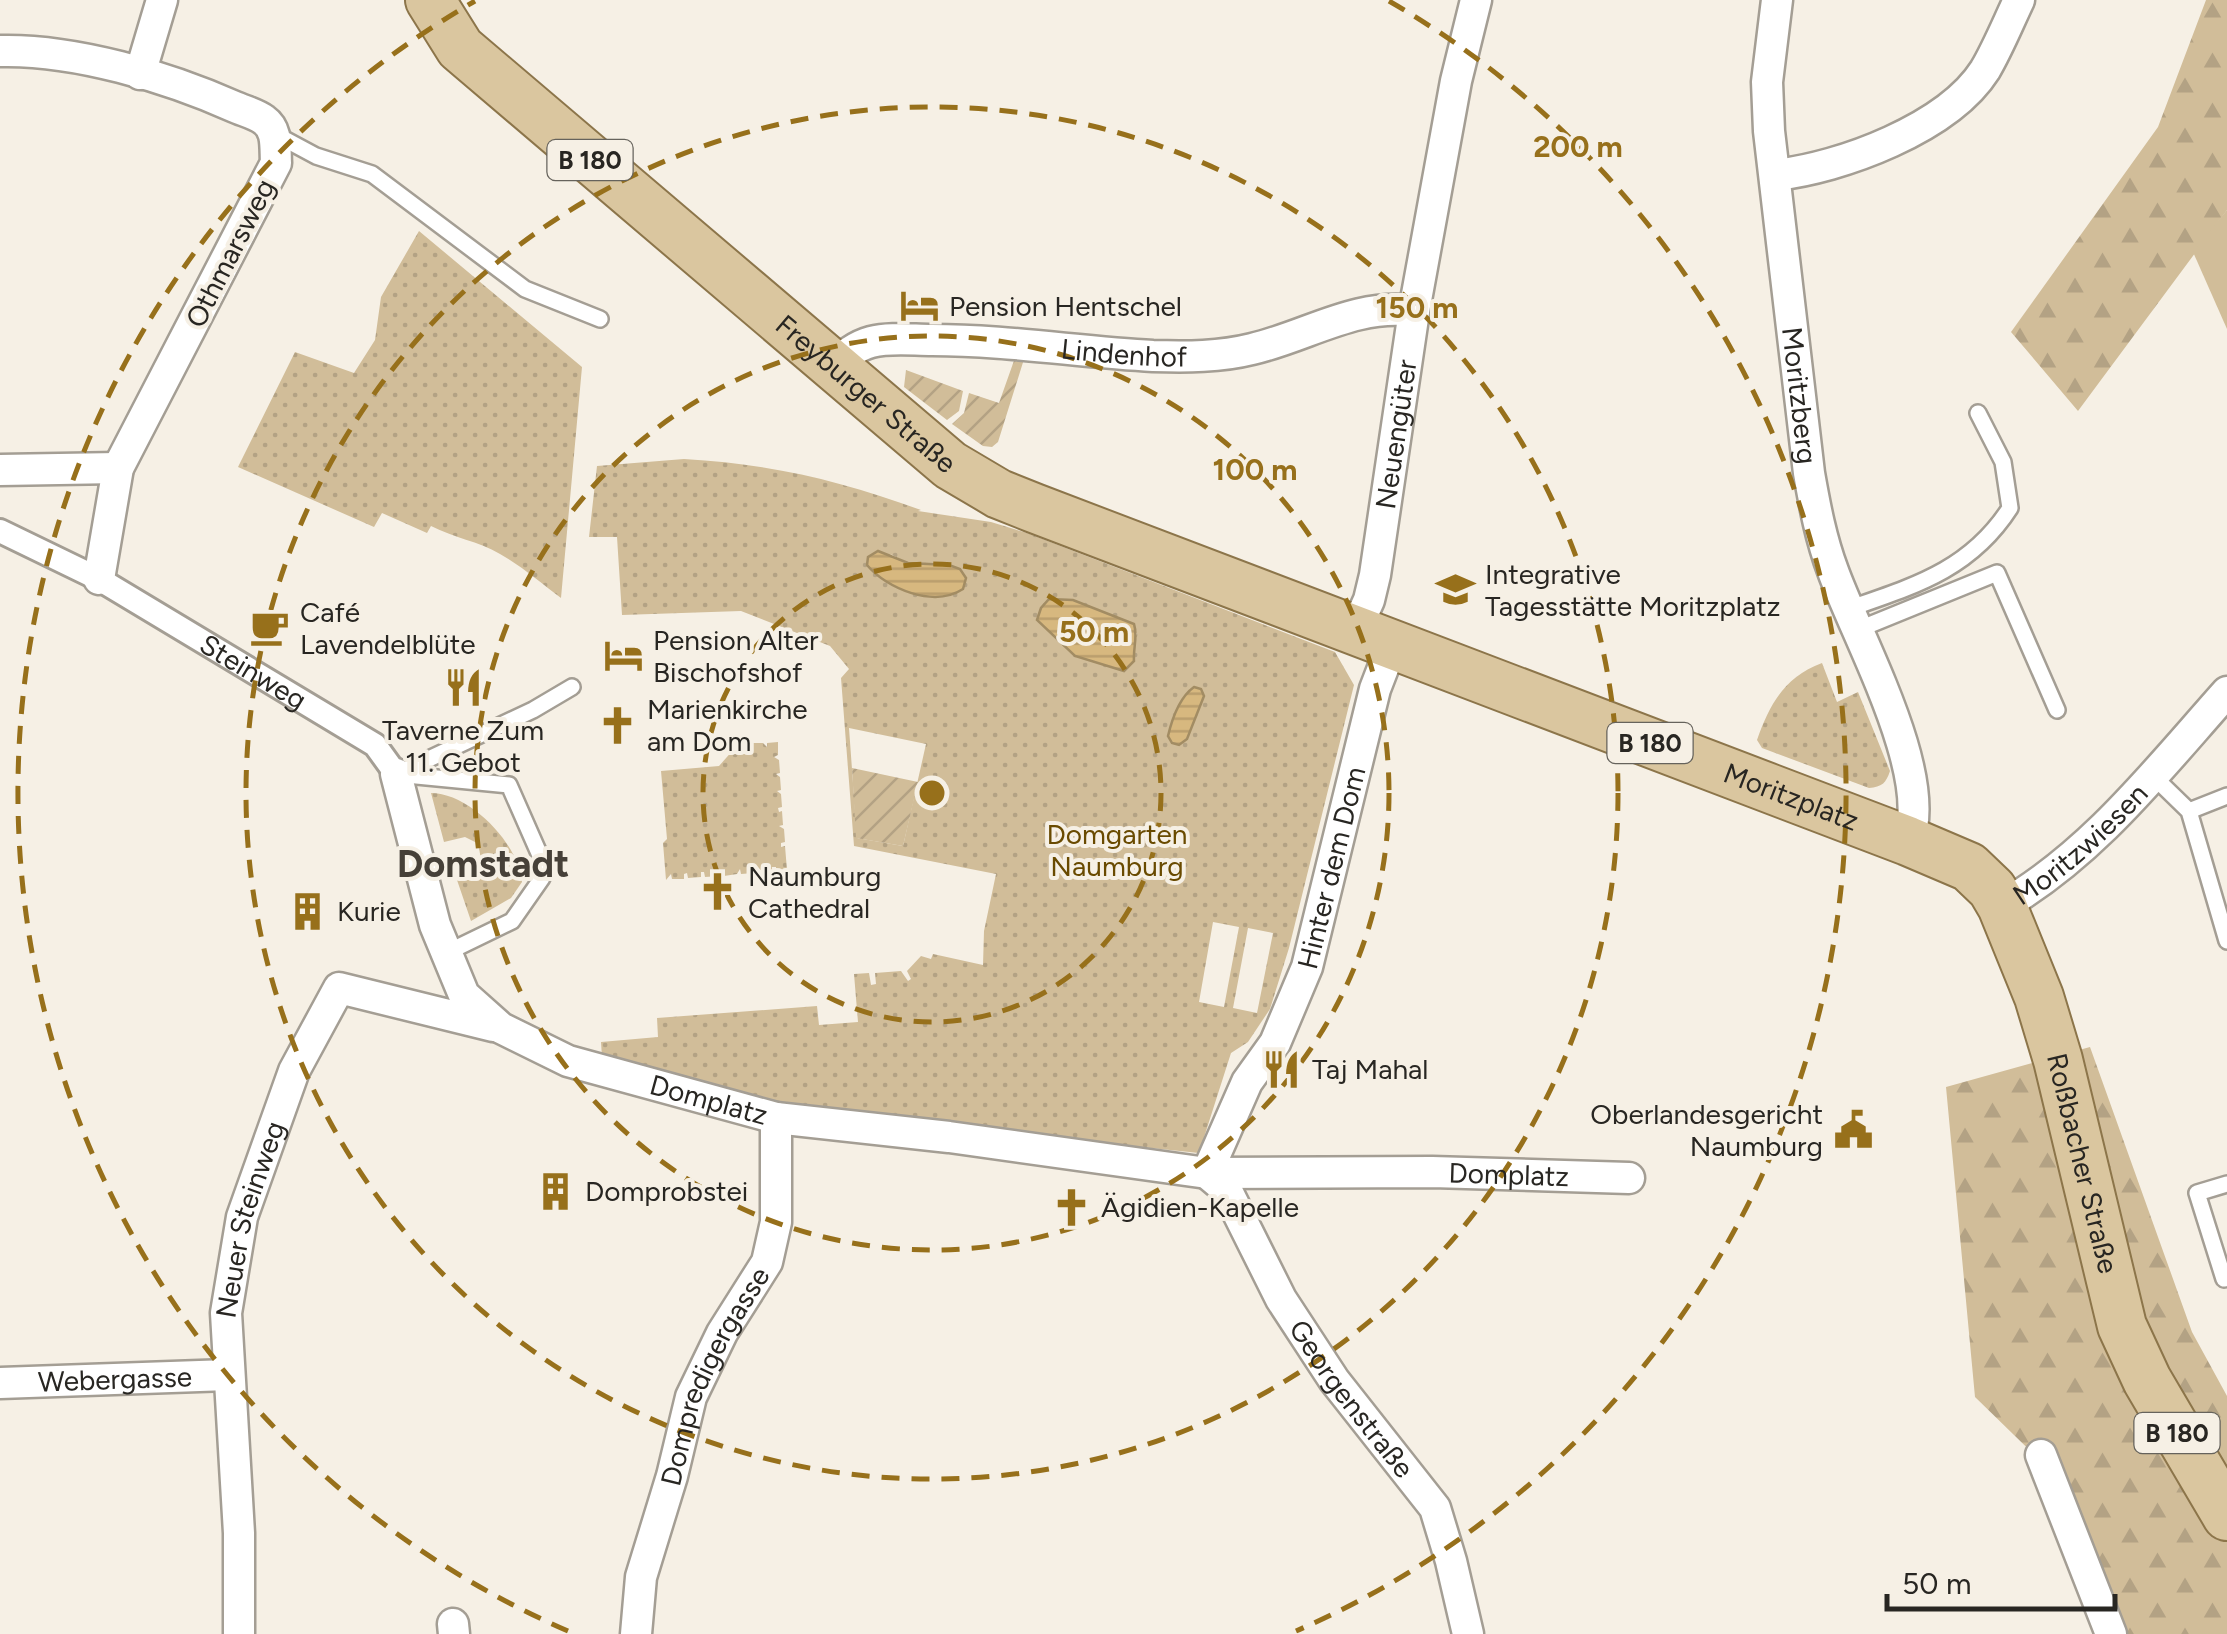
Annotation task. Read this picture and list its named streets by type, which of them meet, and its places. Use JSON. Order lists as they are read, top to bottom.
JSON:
{
  "streets": {
    "main road": [
      "B 180",
      "Freyburger Straße",
      "Moritzplatz",
      "Roßbacher Straße"
    ],
    "street": [
      "Othmarsweg",
      "Lindenhof",
      "Moritzberg",
      "Neuengüter",
      "Steinweg",
      "Moritzwiesen",
      "Hinter dem Dom",
      "Domplatz",
      "Neuer Steinweg",
      "Dompredigergasse",
      "Webergasse",
      "Georgenstraße"
    ]
  },
  "crossings": [
    ["Lindenhof", "Freyburger Straße"],
    ["Lindenhof", "Neuengüter"],
    ["Freyburger Straße", "Neuengüter"],
    ["Freyburger Straße", "Moritzplatz"],
    ["Freyburger Straße", "Hinter dem Dom"],
    ["Moritzberg", "Moritzplatz"],
    ["Moritzberg", "Roßbacher Straße"],
    ["Neuengüter", "Moritzplatz"],
    ["Neuengüter", "Hinter dem Dom"],
    ["Steinweg", "Domplatz"],
    ["Moritzplatz", "Hinter dem Dom"],
    ["Moritzplatz", "Roßbacher Straße"],
    ["Moritzwiesen", "Roßbacher Straße"],
    ["Hinter dem Dom", "Domplatz"],
    ["Hinter dem Dom", "Georgenstraße"],
    ["Domplatz", "Neuer Steinweg"],
    ["Domplatz", "Dompredigergasse"],
    ["Domplatz", "Georgenstraße"],
    ["Neuer Steinweg", "Webergasse"]
  ],
  "districts": ["Domstadt"],
  "parks": ["Domgarten Naumburg"],
  "places": {
    "hotel": ["Pension Hentschel", "Pension Alter Bischofshof"],
    "school or university": ["Integrative Tagesstätte Moritzplatz"],
    "cafe": ["Café Lavendelblüte"],
    "restaurant": ["Taverne Zum 11. Gebot", "Taj Mahal"],
    "church": ["Marienkirche am Dom", "Naumburg Cathedral", "Ägidien-Kapelle"],
    "building": ["Kurie", "Domprobstei"],
    "public building": ["Oberlandesgericht Naumburg"]
  },
  "scale_bar": "50 m",
  "rings": [
    "200 m",
    "150 m",
    "100 m",
    "50 m"
  ]
}
